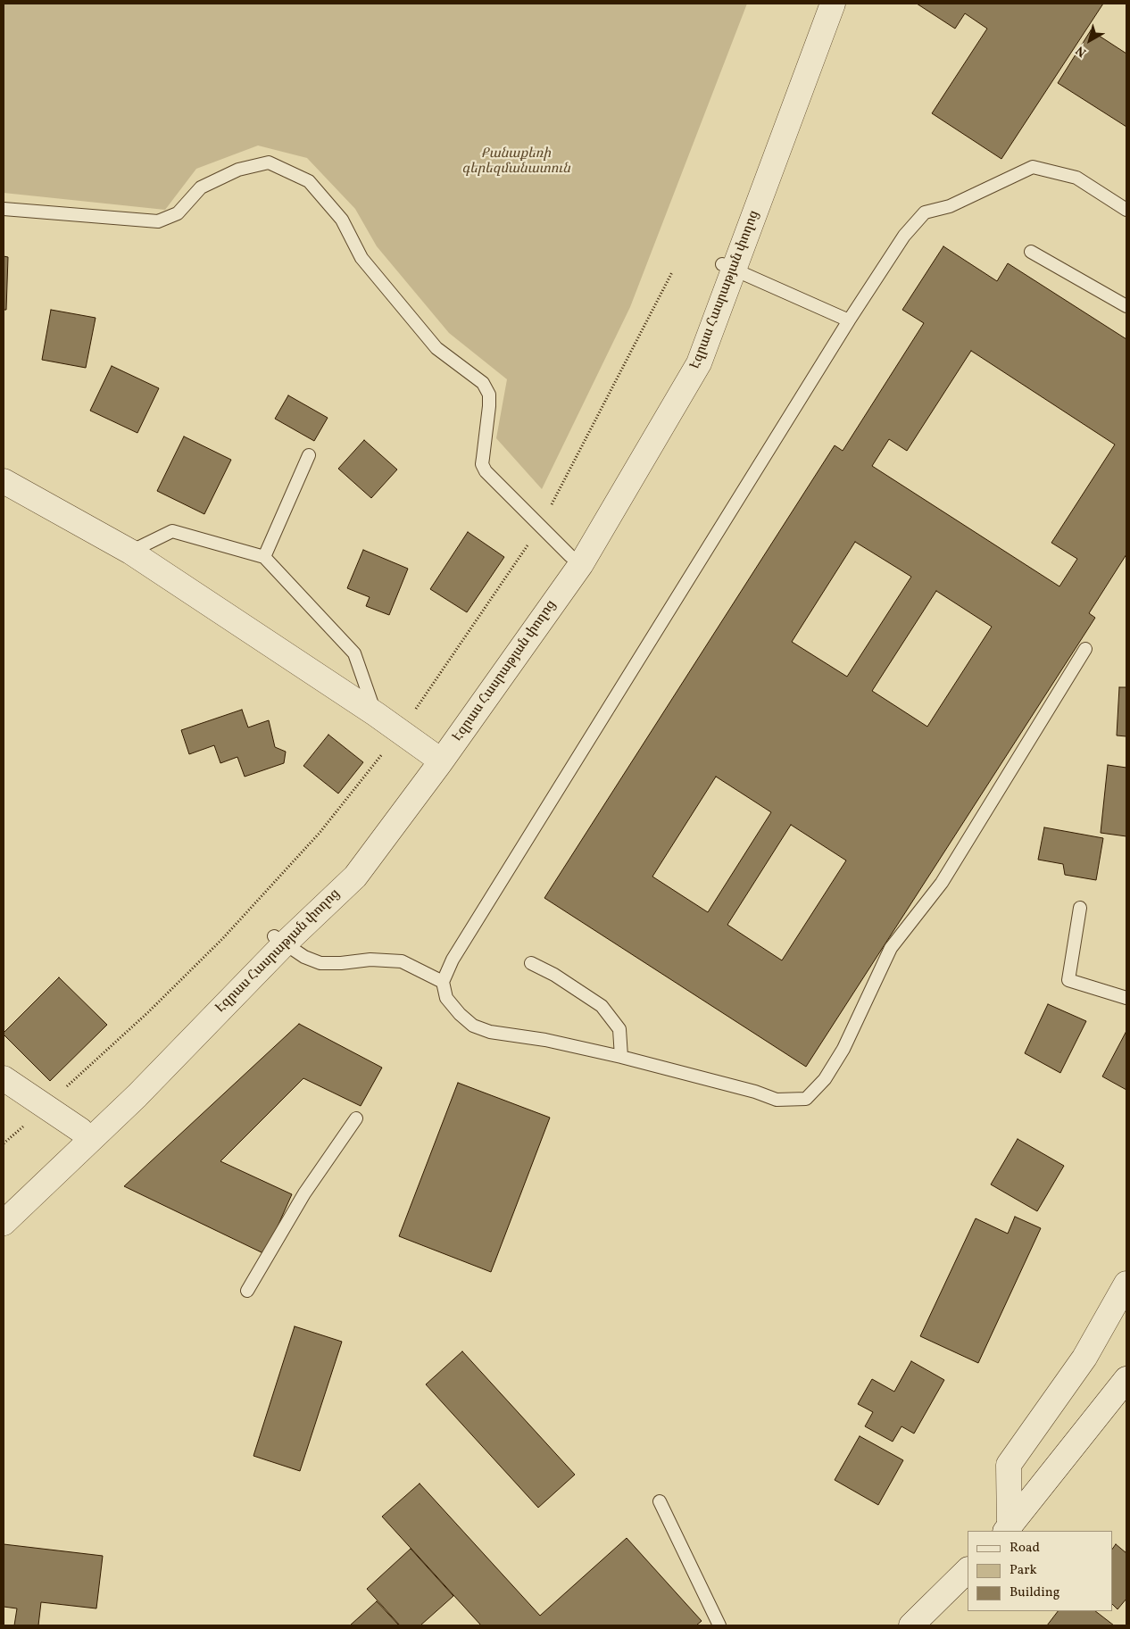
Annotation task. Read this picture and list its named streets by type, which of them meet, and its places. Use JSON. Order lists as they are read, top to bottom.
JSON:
{
  "streets": {
    "street": ["Էզրաս Հասրաթյան փողոց"]
  },
  "parks": ["Քանաքեռի գերեզմանատուն"],
  "legend": ["Road", "Park", "Building"],
  "north": "bottom left"
}
